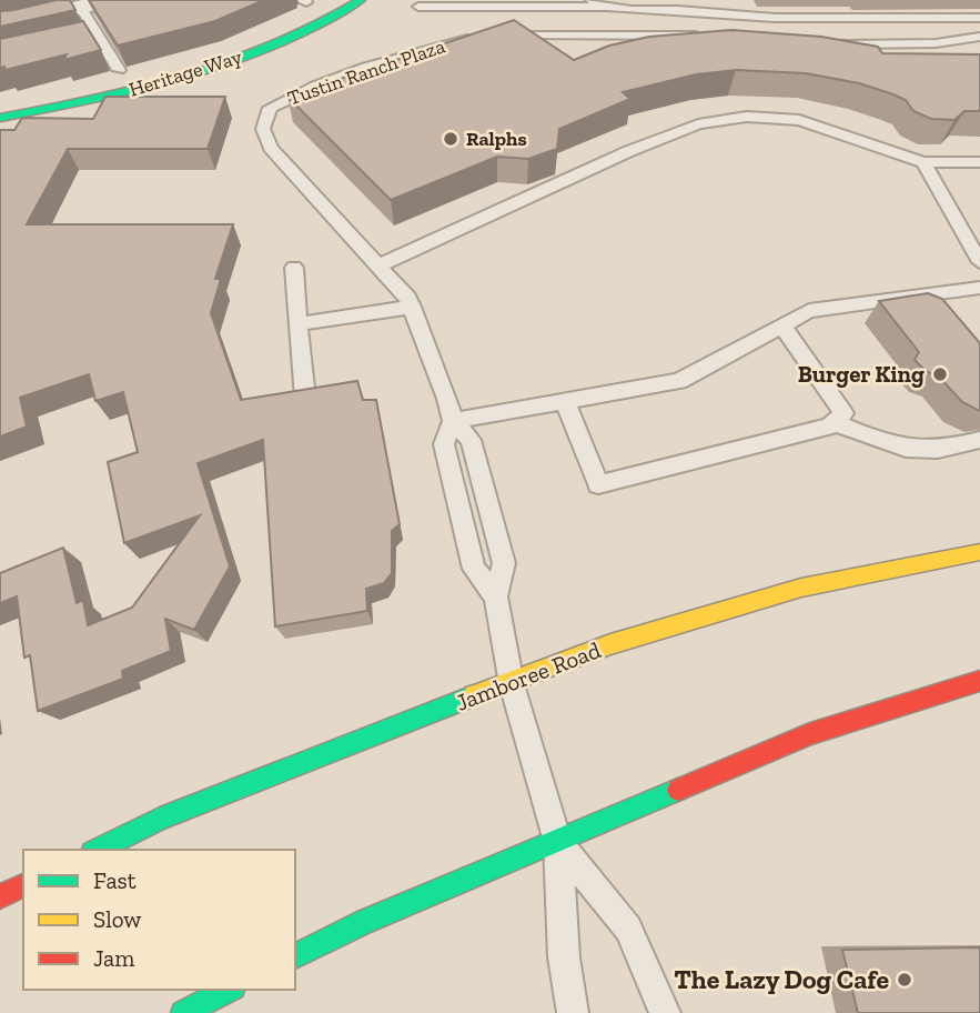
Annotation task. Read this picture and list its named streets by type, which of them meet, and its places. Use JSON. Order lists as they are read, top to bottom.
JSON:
{
  "streets": {
    "main road": ["Heritage Way", "Jamboree Road"],
    "lane": ["Tustin Ranch Plaza"]
  },
  "crossings": [
    ["Tustin Ranch Plaza", "Jamboree Road"]
  ],
  "places": ["Ralphs", "Burger King", "The Lazy Dog Cafe"],
  "legend": ["Fast", "Slow", "Jam"]
}
